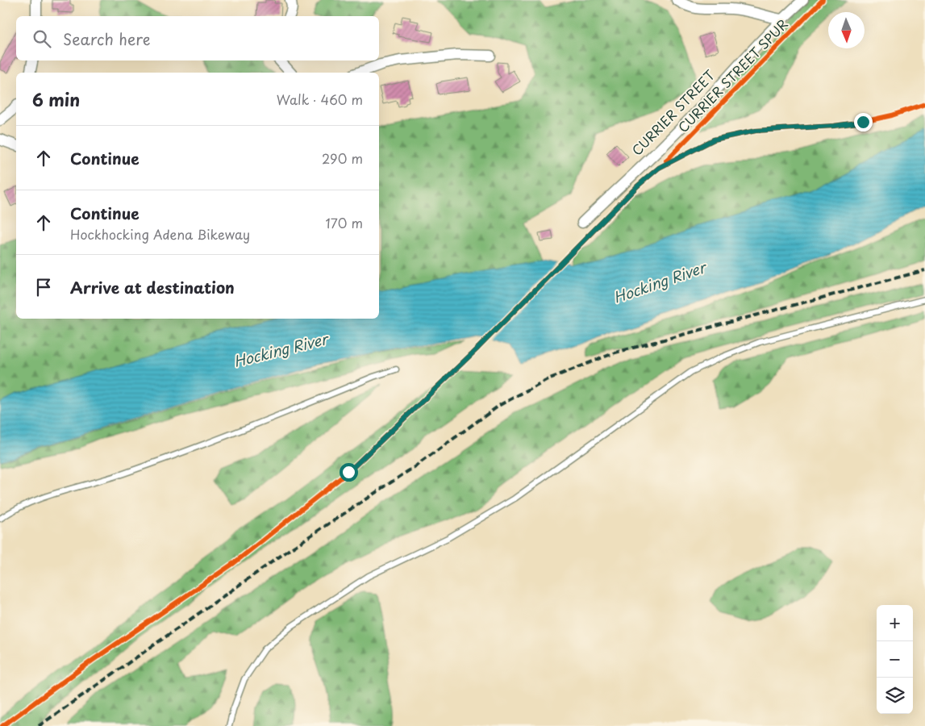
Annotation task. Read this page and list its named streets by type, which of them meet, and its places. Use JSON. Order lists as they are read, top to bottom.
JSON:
{
  "streets": {
    "street": ["CURRIER STREET"],
    "cycle path": ["CURRIER STREET SPUR"]
  },
  "water": ["Hocking River"],
  "north": "bottom",
  "page": {
    "search": "Search here",
    "heading": ["6 min", "Walk · 460 m"],
    "list": [
      ["Continue", "290 m"],
      ["Continue", "Hockhocking Adena Bikeway", "170 m"],
      "Arrive at destination"
    ],
    "map_buttons": ["+", "−"]
  }
}
